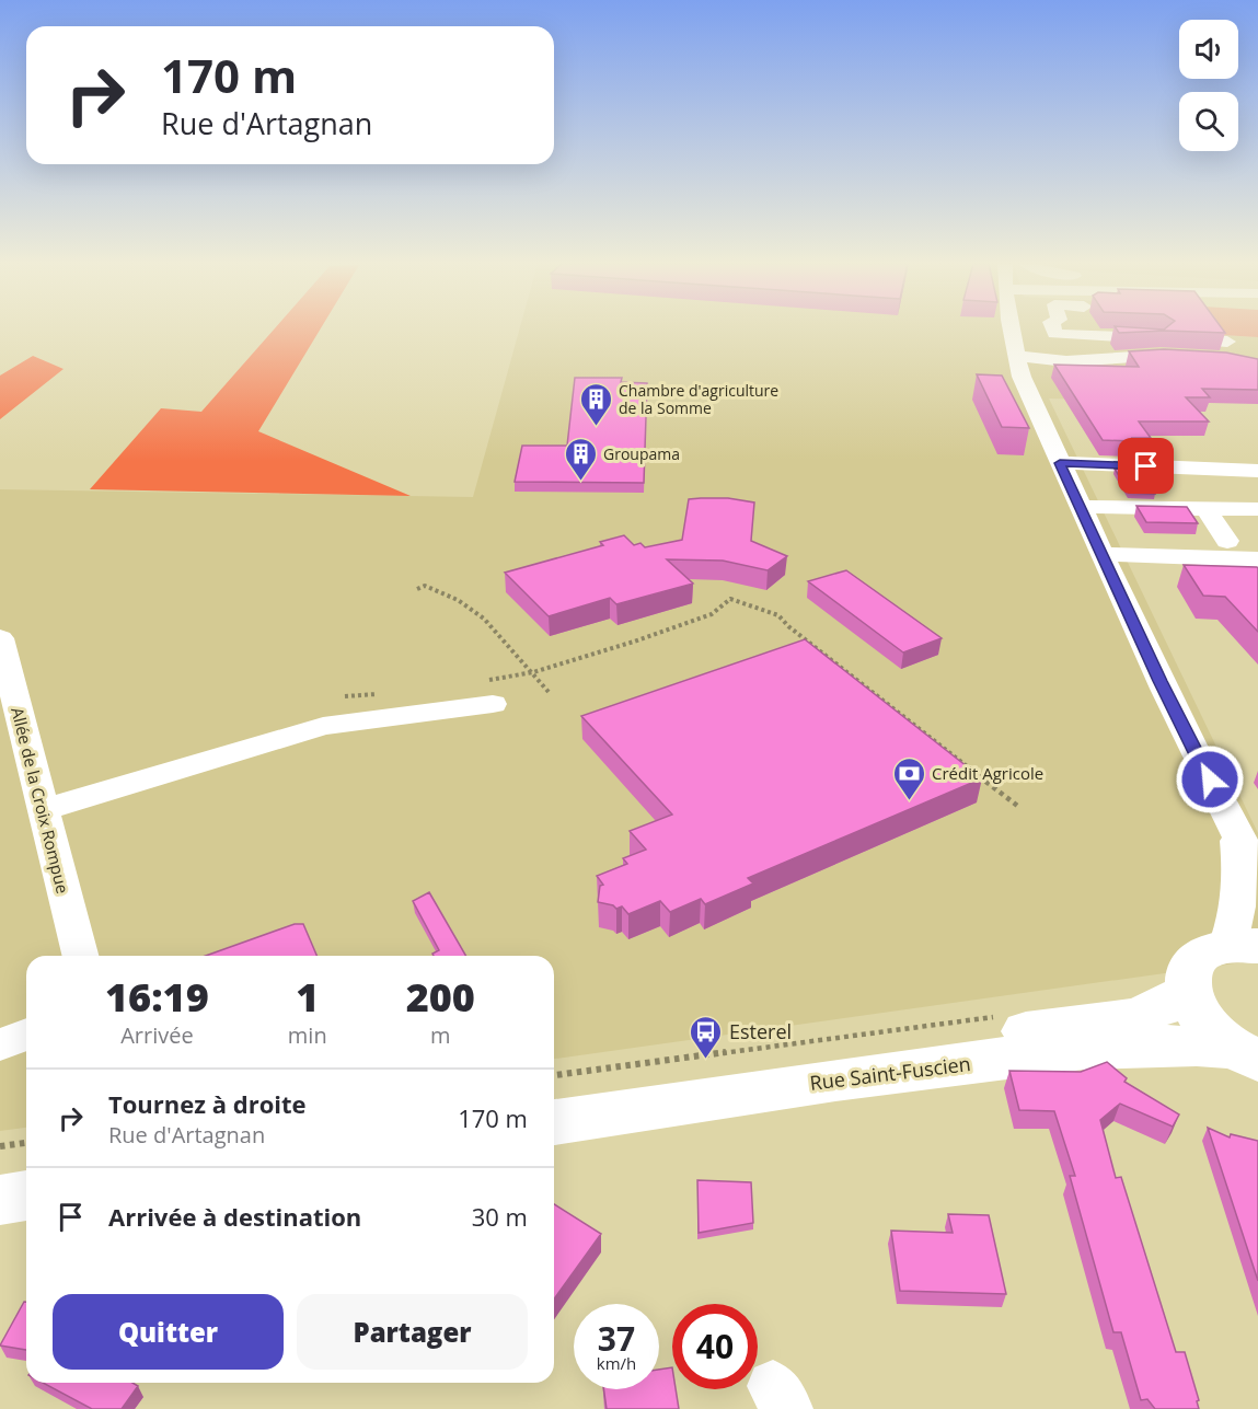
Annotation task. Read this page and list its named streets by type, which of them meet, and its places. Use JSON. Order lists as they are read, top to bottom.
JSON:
{
  "streets": {
    "main road": ["Rue Saint-Fuscien"],
    "street": ["Allée de la Croix Rompue"]
  },
  "places": {
    "building": ["Chambre d'agriculture de la Somme", "Groupama"],
    "bank": ["Crédit Agricole"],
    "bus stop": ["Esterel"]
  },
  "page": {
    "turn": ["170 m", "Rue d'Artagnan"],
    "eta": [
      "16:19",
      "Arrivée",
      "1",
      "min",
      "200",
      "m"
    ],
    "list": [
      {
        "name": "Tournez à droite",
        "note": "Rue d'Artagnan",
        "value": "170 m"
      },
      {
        "name": "Arrivée à destination",
        "value": "30 m"
      }
    ],
    "buttons": ["Quitter", "Partager"],
    "speed": "37 km/h",
    "limit": "40"
  }
}
